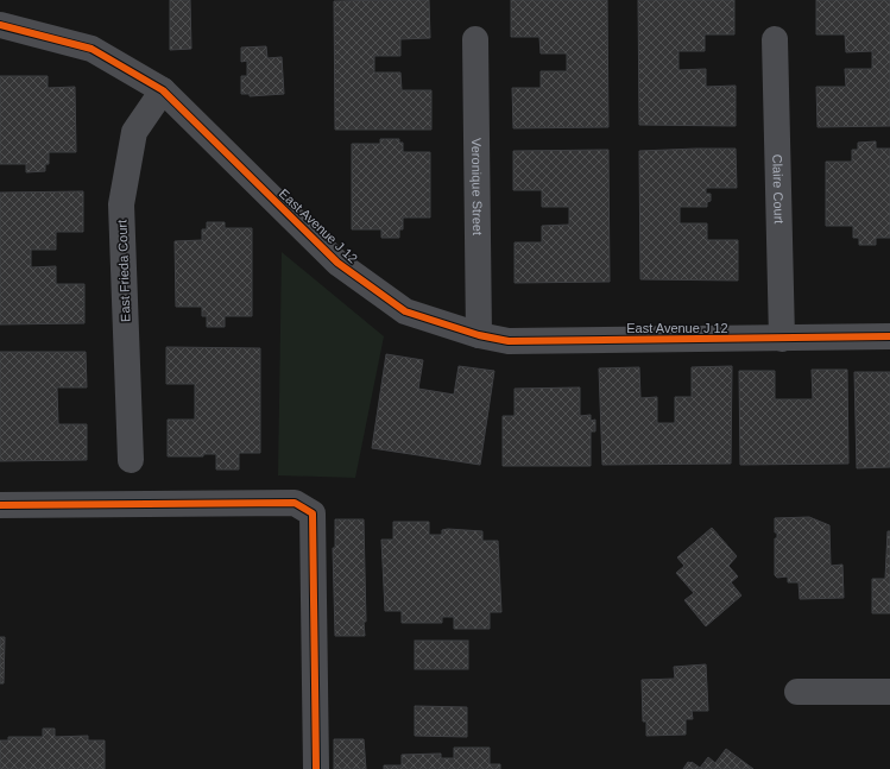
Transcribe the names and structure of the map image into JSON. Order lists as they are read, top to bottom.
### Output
{
  "streets": {
    "street": [
      "Veronique Street",
      "Claire Court",
      "East Avenue J 12",
      "East Frieda Court"
    ]
  },
  "crossings": [
    ["Veronique Street", "East Avenue J 12"],
    ["Claire Court", "East Avenue J 12"],
    ["East Avenue J 12", "East Frieda Court"]
  ]
}
